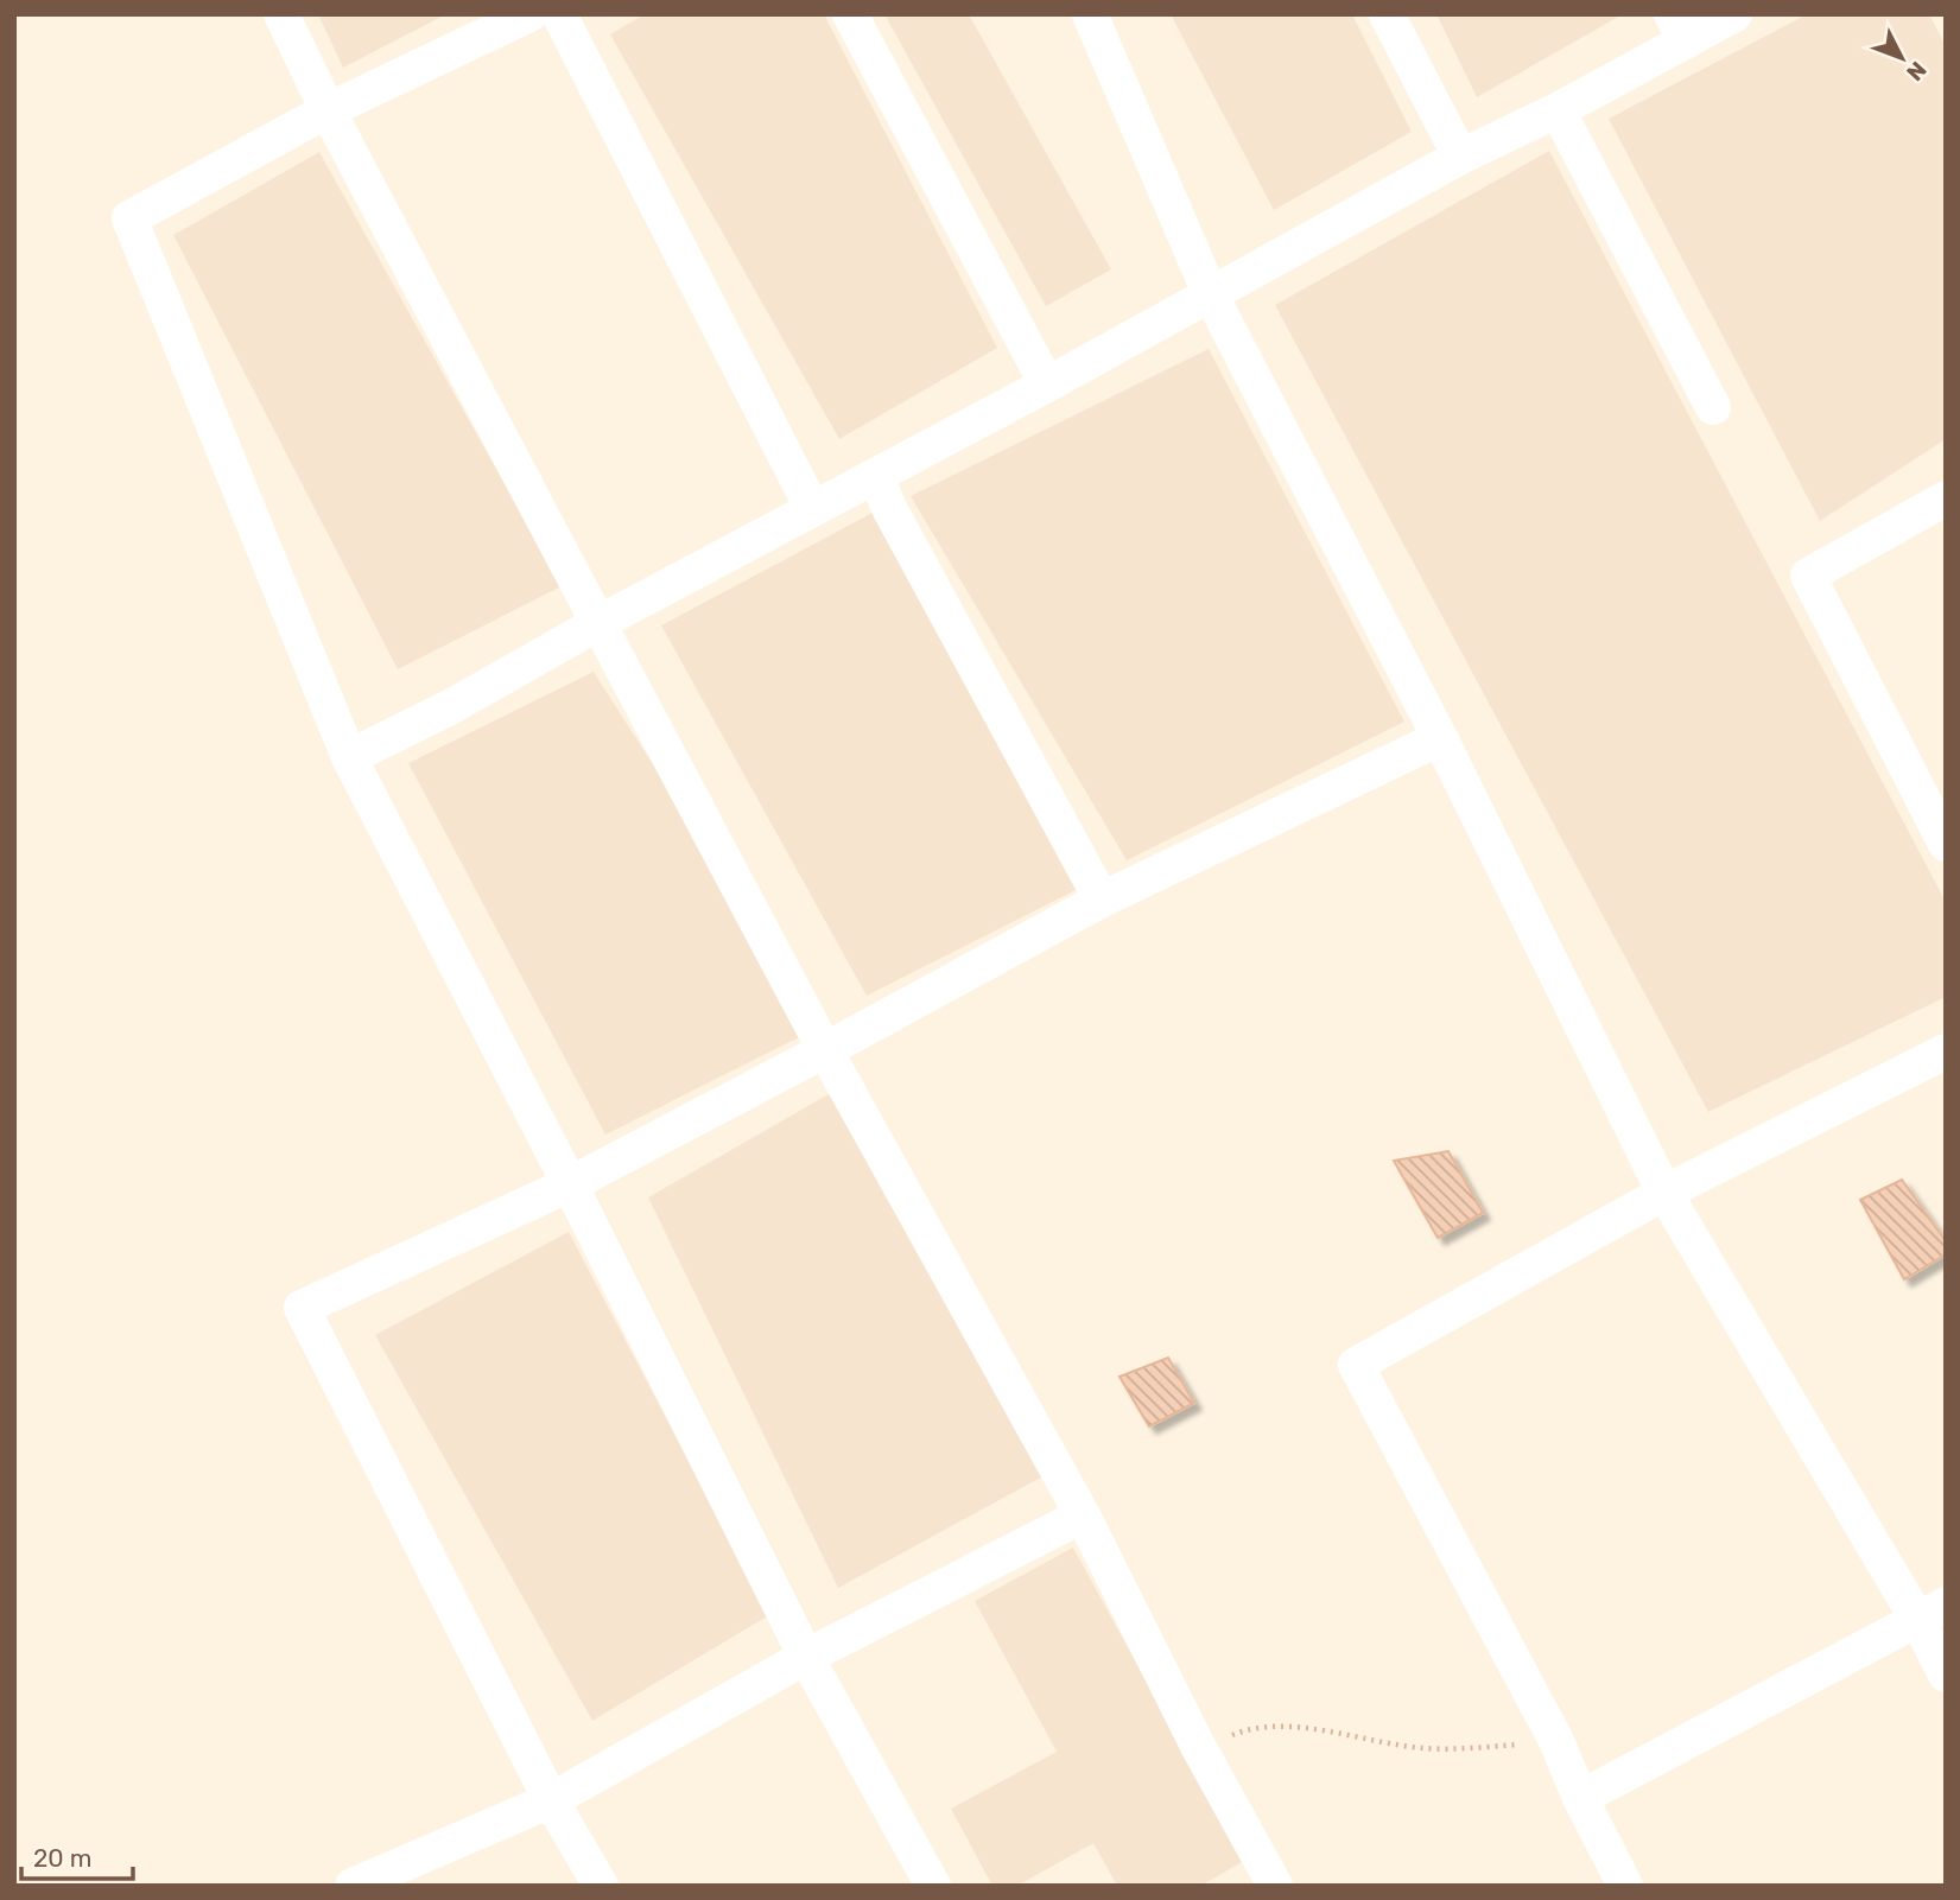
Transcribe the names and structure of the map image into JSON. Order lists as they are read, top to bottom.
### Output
{
  "scale_bar": "20 m",
  "north": "bottom right"
}
